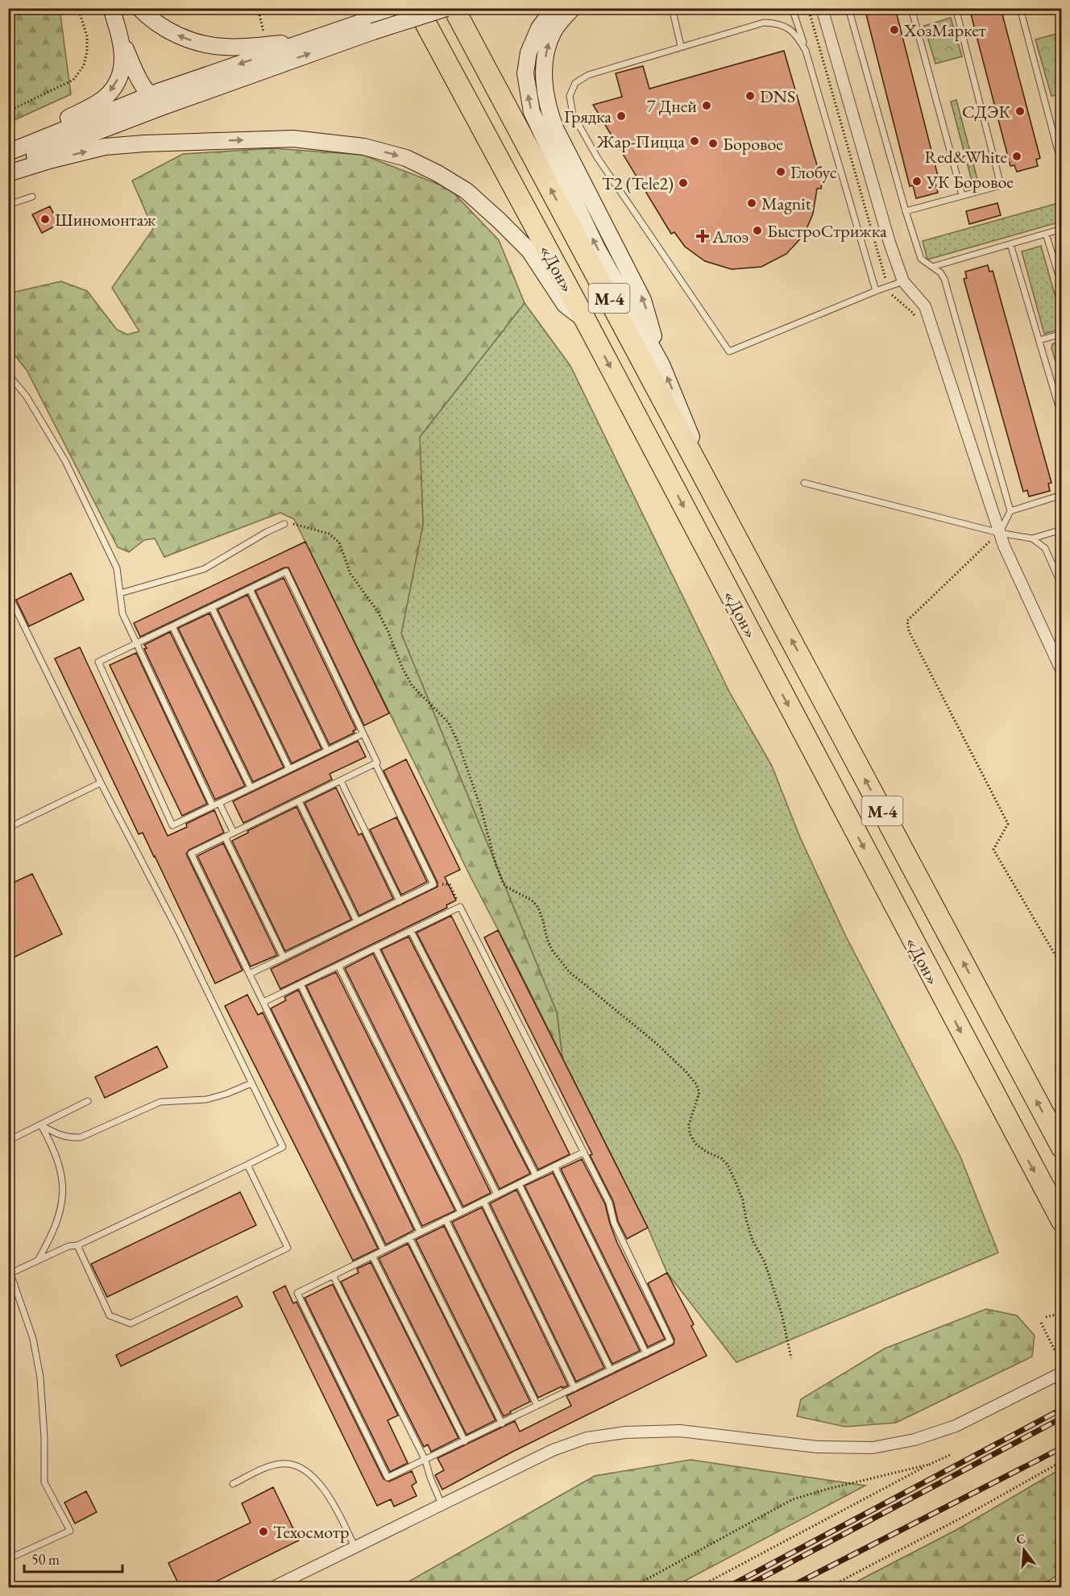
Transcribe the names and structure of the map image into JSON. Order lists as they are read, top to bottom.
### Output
{
  "streets": {
    "highway": ["«Дон»", "М-4"]
  },
  "places": {
    "other": [
      "ХозМаркет",
      "DNS",
      "7 Дней",
      "СДЭК",
      "Грядка",
      "Жар-Пицца",
      "Боровое",
      "Red&White",
      "Глобус",
      "УК Боровое",
      "T2 (Tele2)",
      "Magnit",
      "Шиномонтаж",
      "БыстроСтрижка",
      "Техосмотр"
    ],
    "health": ["Алоэ"]
  },
  "scale_bar": "50 m",
  "north": "top"
}
